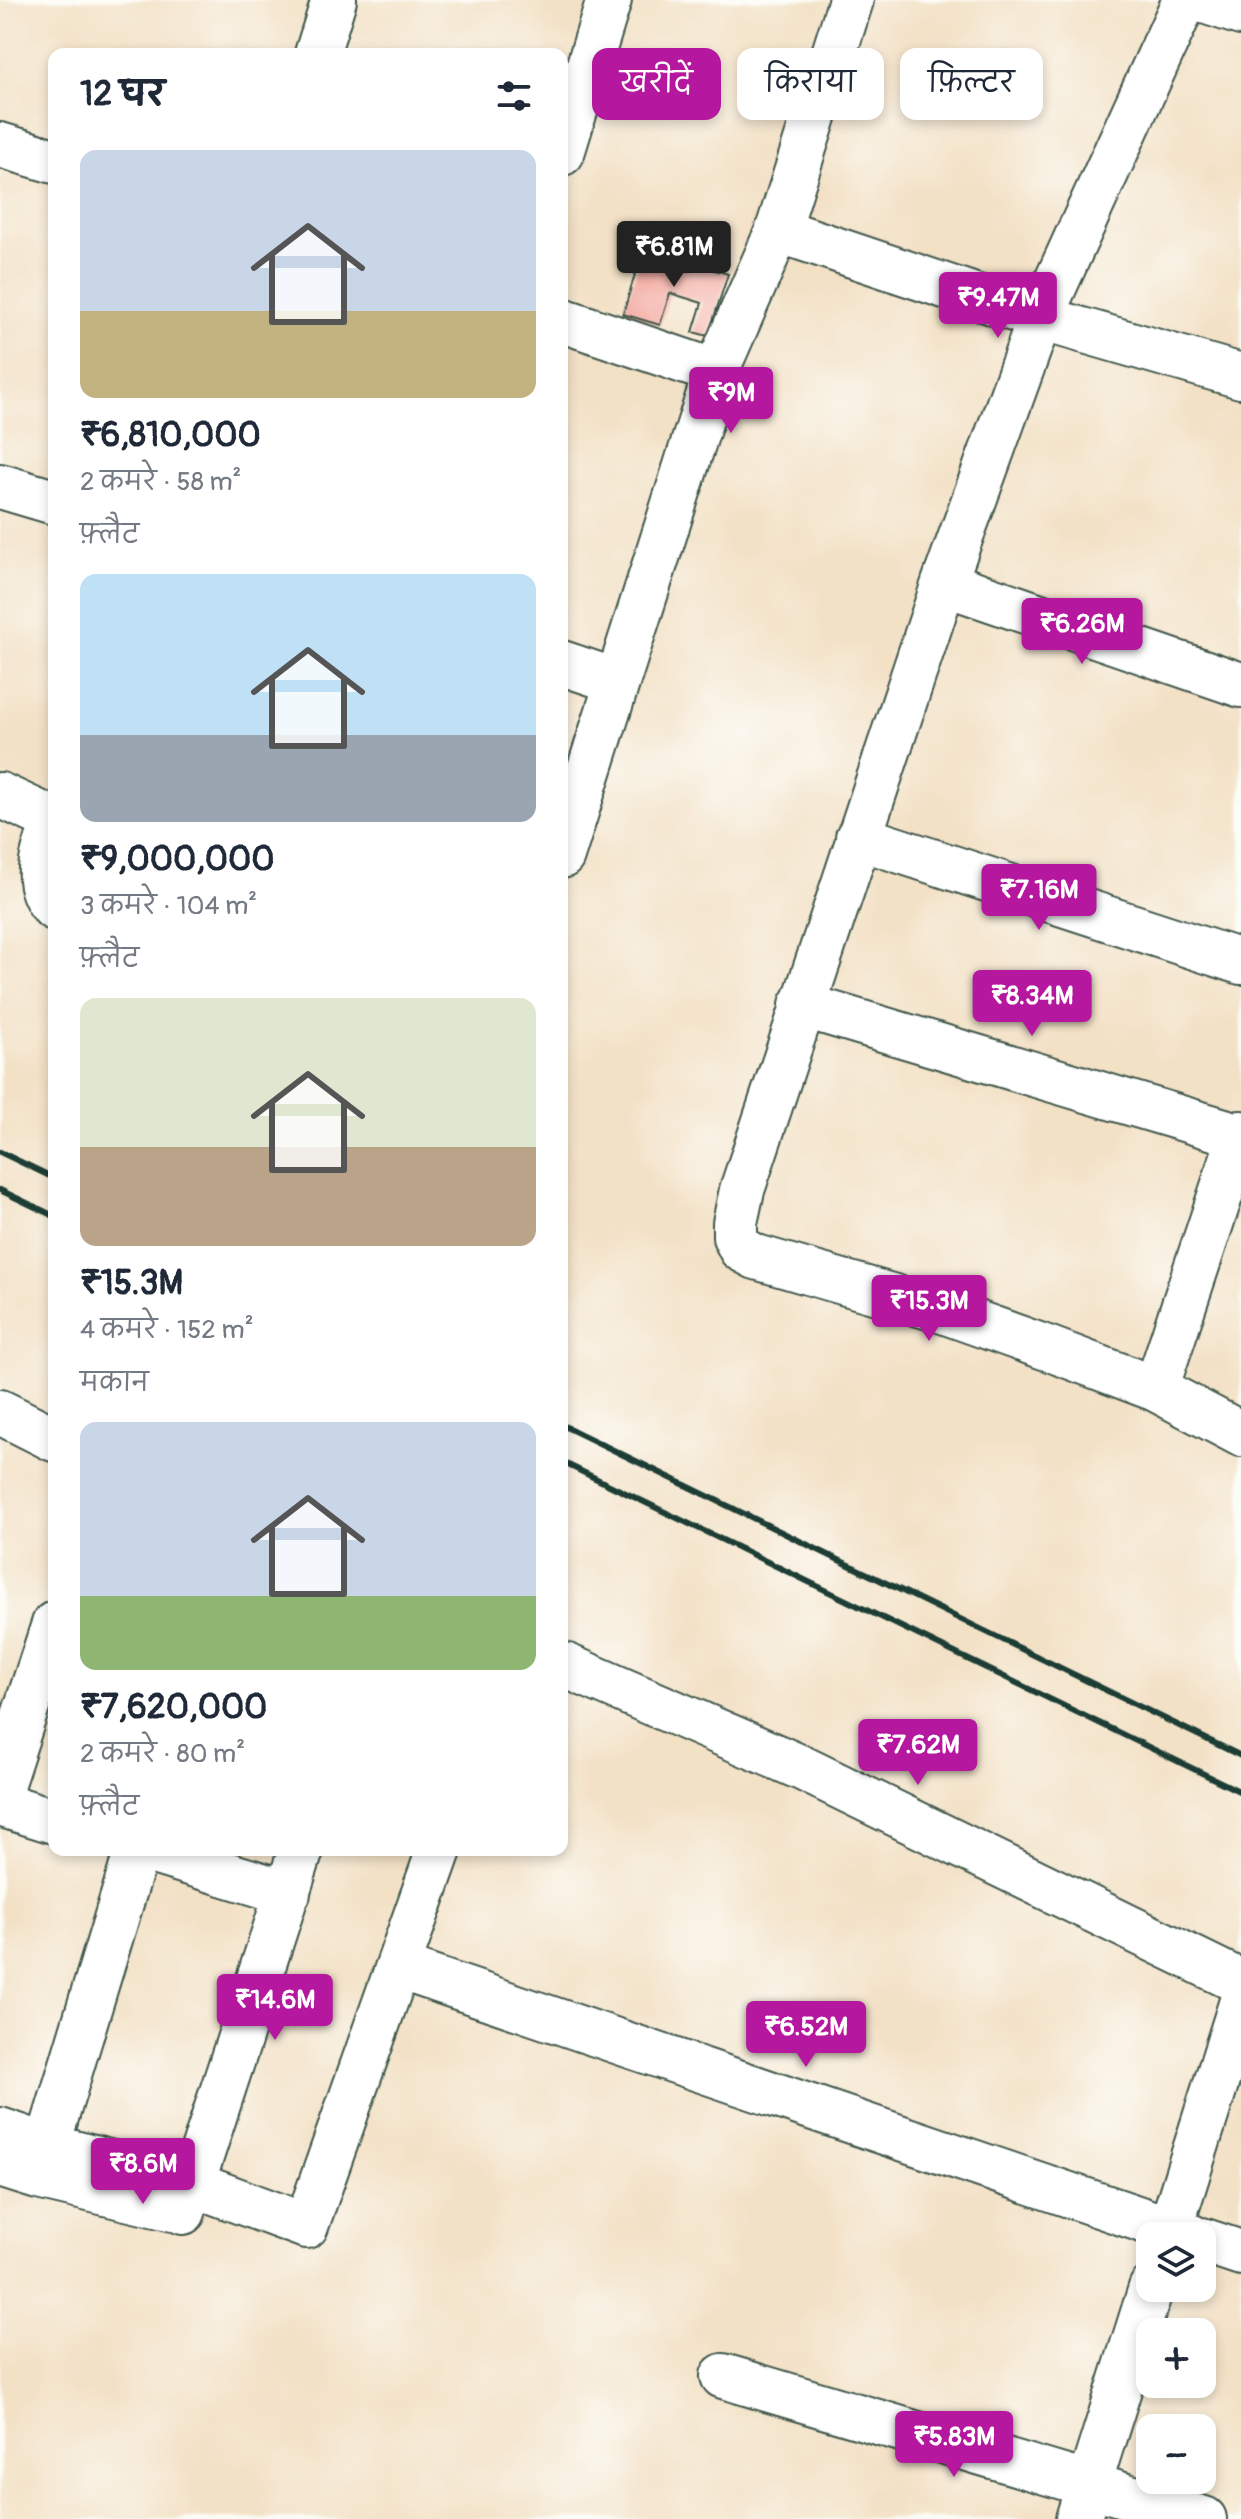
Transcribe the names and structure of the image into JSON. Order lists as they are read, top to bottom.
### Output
{
  "page": {
    "chip": ["खरीदें", "किराया", "फ़िल्टर"],
    "heading": "12 घर",
    "list": [
      {
        "name": "₹6,810,000",
        "note": "2 कमरे · 58 m² · फ़्लैट"
      },
      {
        "name": "₹9,000,000",
        "note": "3 कमरे · 104 m² · फ़्लैट"
      },
      {
        "name": "₹15.3M",
        "note": "4 कमरे · 152 m² · मकान"
      },
      {
        "name": "₹7,620,000",
        "note": "2 कमरे · 80 m² · फ़्लैट"
      }
    ],
    "price": [
      "₹6.81M",
      "₹9.47M",
      "₹9M",
      "₹6.26M",
      "₹7.16M",
      "₹8.34M",
      "₹15.3M",
      "₹7.62M",
      "₹14.6M",
      "₹6.52M",
      "₹8.6M",
      "₹5.83M"
    ],
    "map_buttons": ["+", "−"]
  }
}
